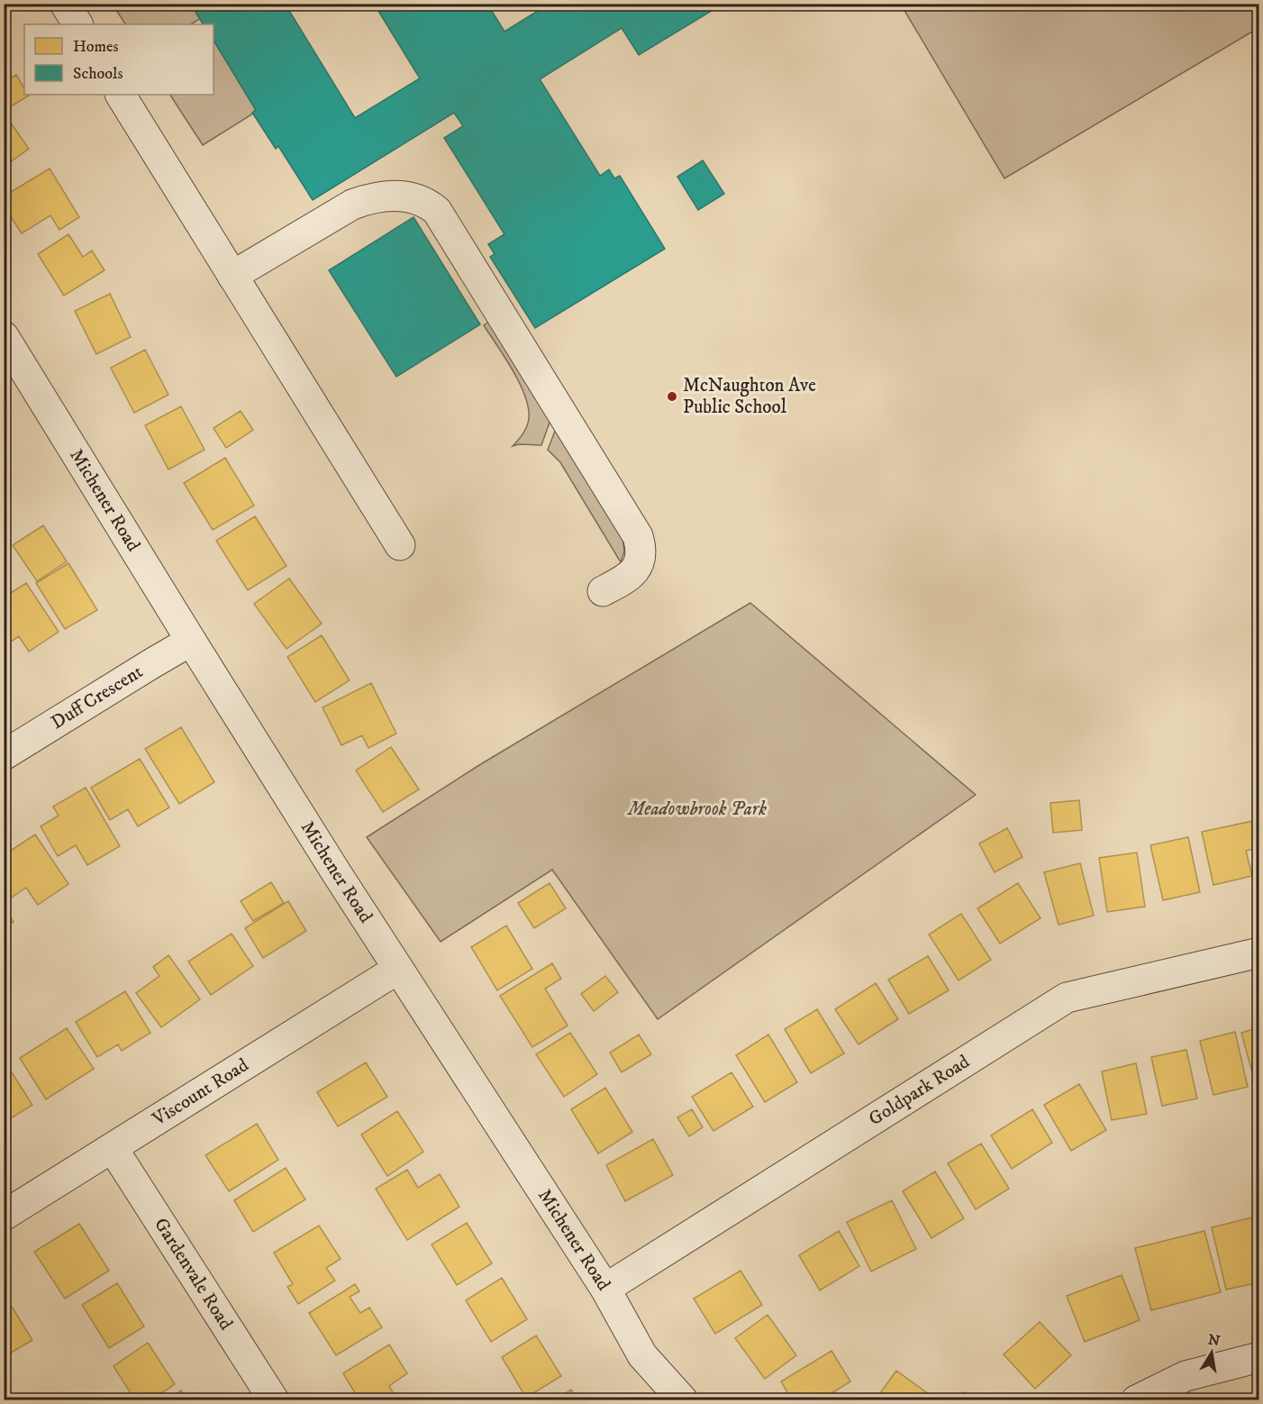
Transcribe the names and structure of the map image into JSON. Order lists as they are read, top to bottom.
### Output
{
  "streets": {
    "street": [
      "Michener Road",
      "Duff Crescent",
      "Goldpark Road",
      "Viscount Road",
      "Gardenvale Road"
    ]
  },
  "crossings": [
    ["Michener Road", "Duff Crescent"],
    ["Michener Road", "Goldpark Road"],
    ["Michener Road", "Viscount Road"],
    ["Viscount Road", "Gardenvale Road"]
  ],
  "parks": ["Meadowbrook Park"],
  "places": ["McNaughton Ave Public School"],
  "legend": ["Homes", "Schools"],
  "north": "top"
}
